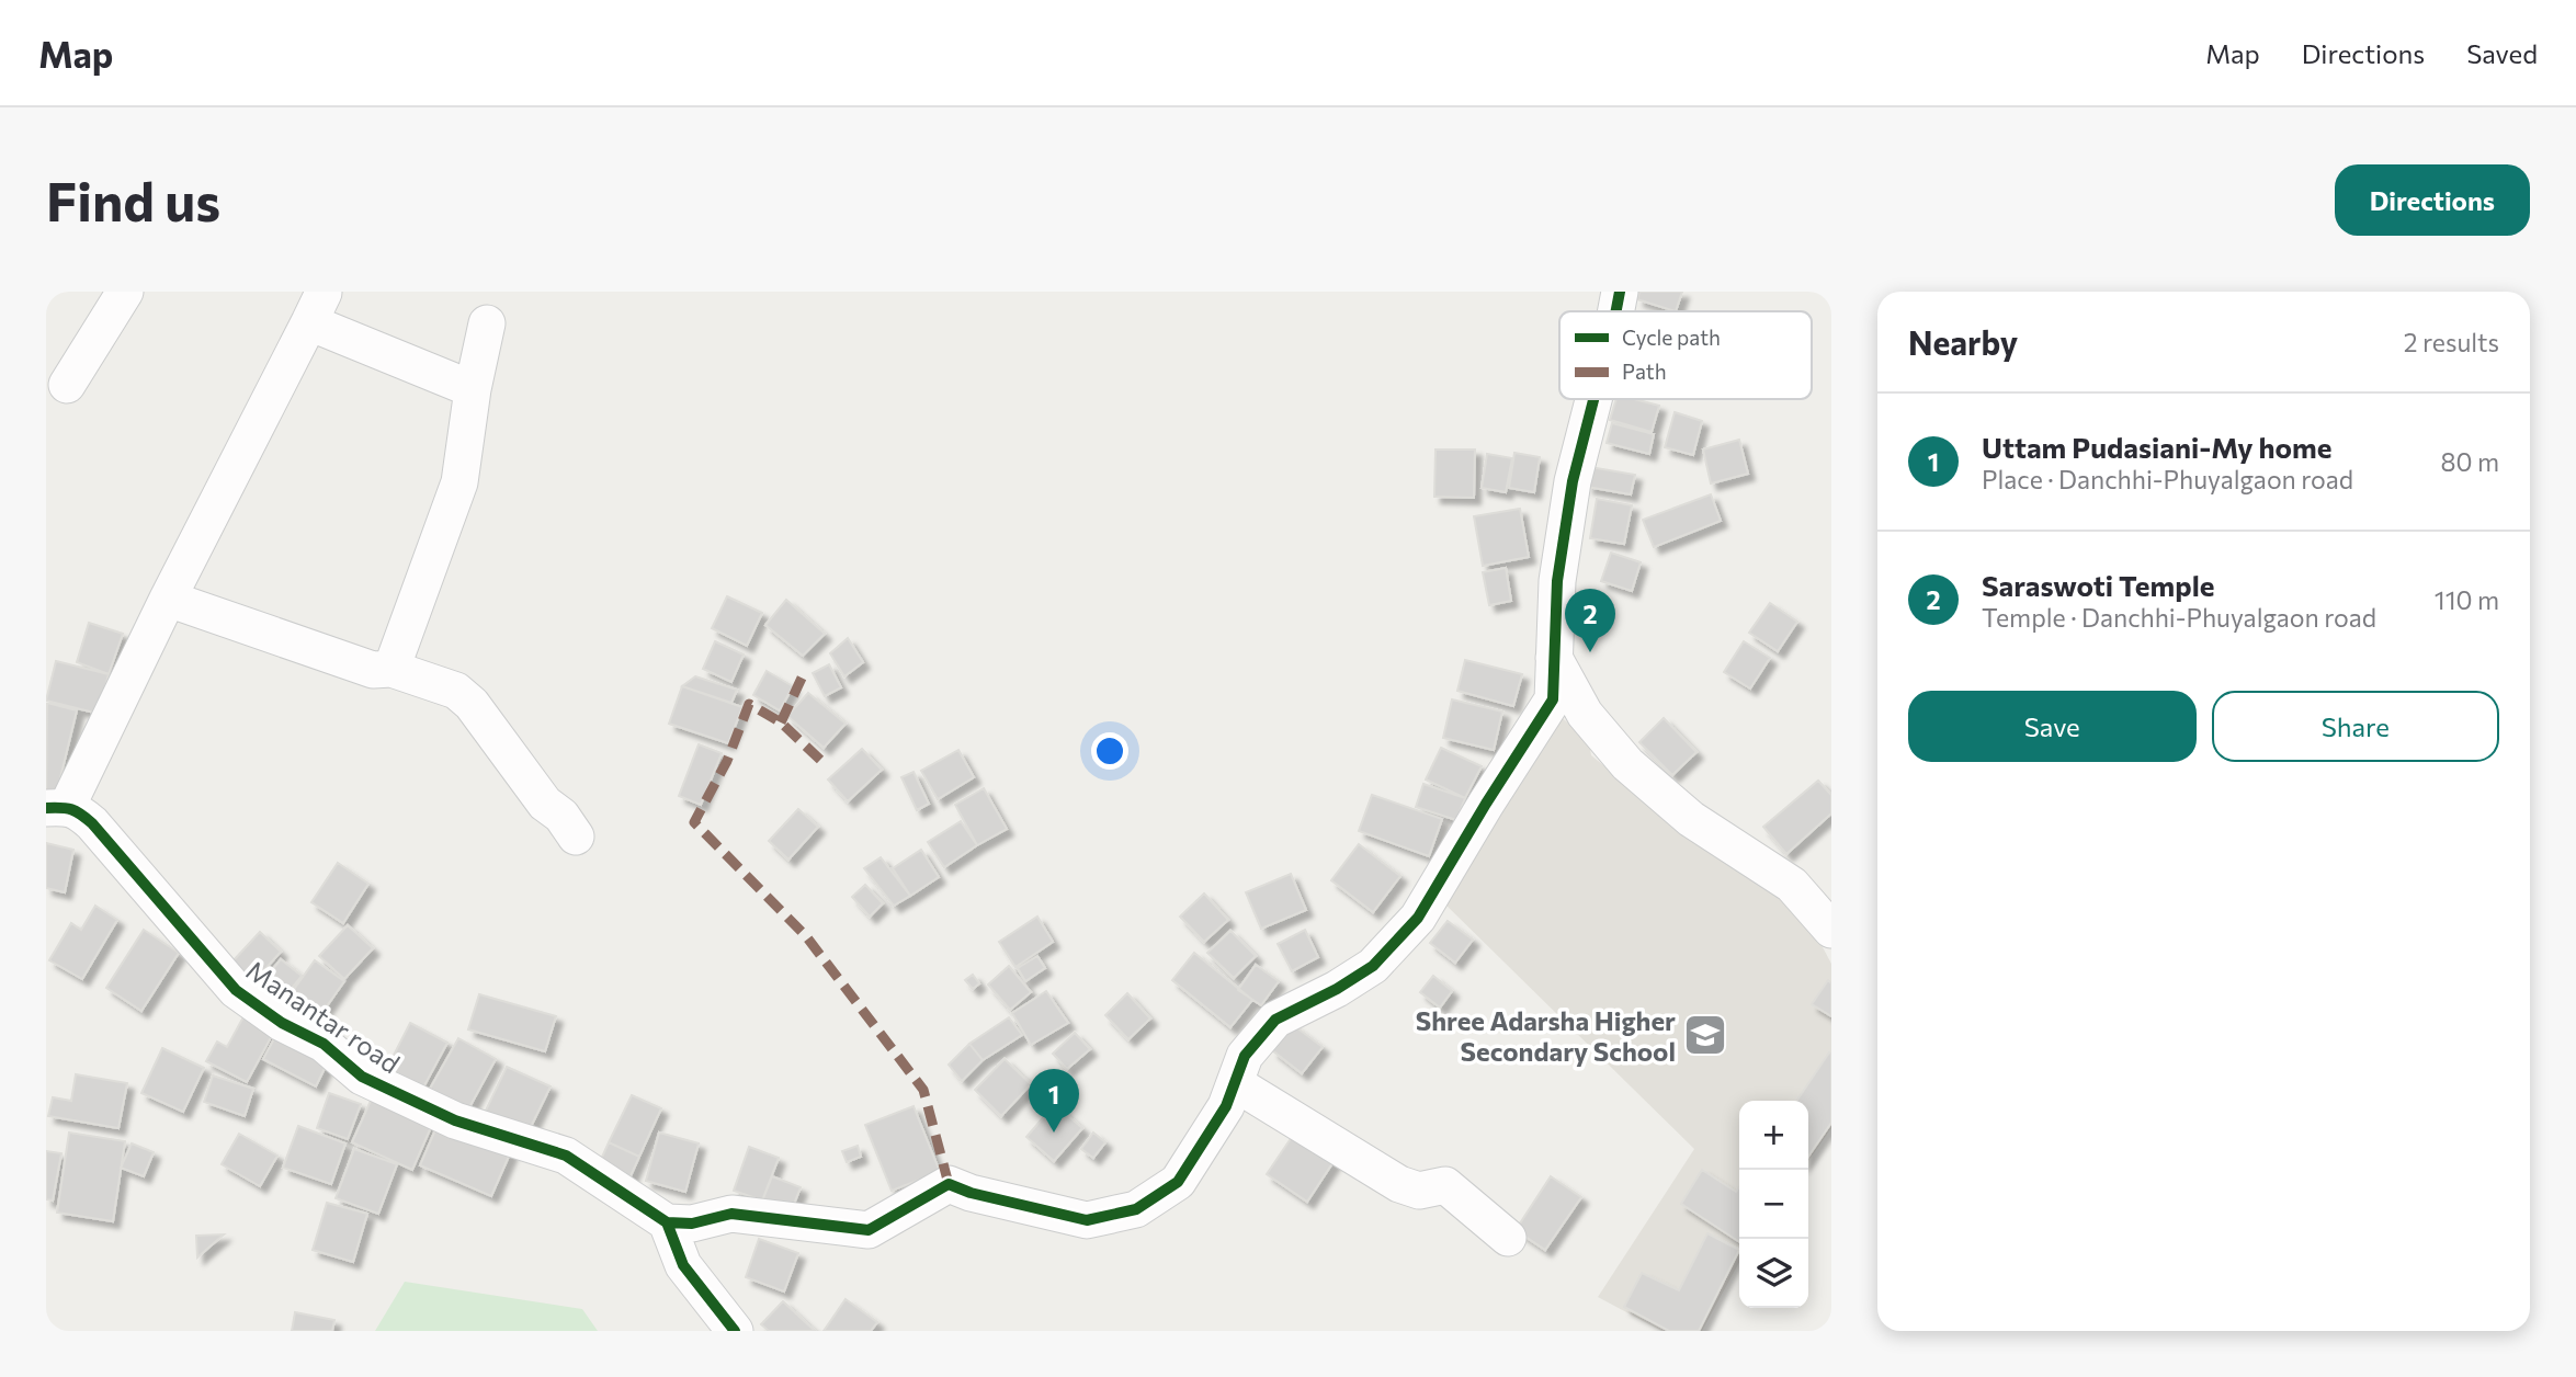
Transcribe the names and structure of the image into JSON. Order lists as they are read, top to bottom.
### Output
{
  "streets": {
    "street": ["Manantar road"]
  },
  "places": {
    "school or university": ["Shree Adarsha Higher Secondary School"]
  },
  "legend": ["Cycle path", "Path"],
  "page": {
    "header": "Map",
    "nav": ["Map", "Directions", "Saved"],
    "buttons": [
      "Directions",
      ["Save", "Share"]
    ],
    "title": "Find us",
    "heading": ["Nearby", "2 results"],
    "list": [
      {
        "mark": "1",
        "name": "Uttam Pudasiani-My home",
        "note": "Place · Danchhi-Phuyalgaon road",
        "value": "80 m"
      },
      {
        "mark": "2",
        "name": "Saraswoti Temple",
        "note": "Temple · Danchhi-Phuyalgaon road",
        "value": "110 m"
      }
    ],
    "pins": ["2", "1"],
    "map_buttons": ["+", "−"]
  }
}
